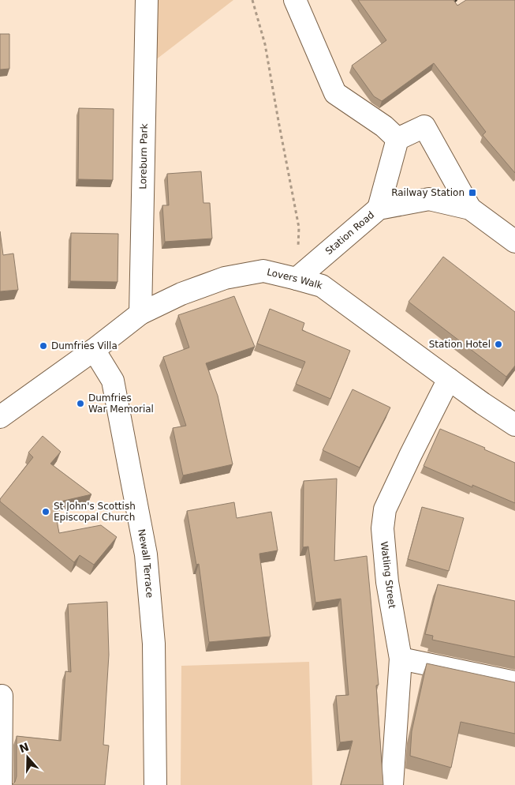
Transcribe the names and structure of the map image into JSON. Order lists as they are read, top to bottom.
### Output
{
  "streets": {
    "street": [
      "Loreburn Park",
      "Station Road",
      "Lovers Walk",
      "Newall Terrace",
      "Watling Street"
    ]
  },
  "crossings": [
    ["Loreburn Park", "Lovers Walk"],
    ["Station Road", "Lovers Walk"],
    ["Lovers Walk", "Newall Terrace"],
    ["Lovers Walk", "Watling Street"]
  ],
  "places": {
    "transit": ["Railway Station"],
    "other": [
      "Station Hotel",
      "Dumfries Villa",
      "Dumfries War Memorial",
      "St John's Scottish Episcopal Church"
    ]
  },
  "north": "top"
}
